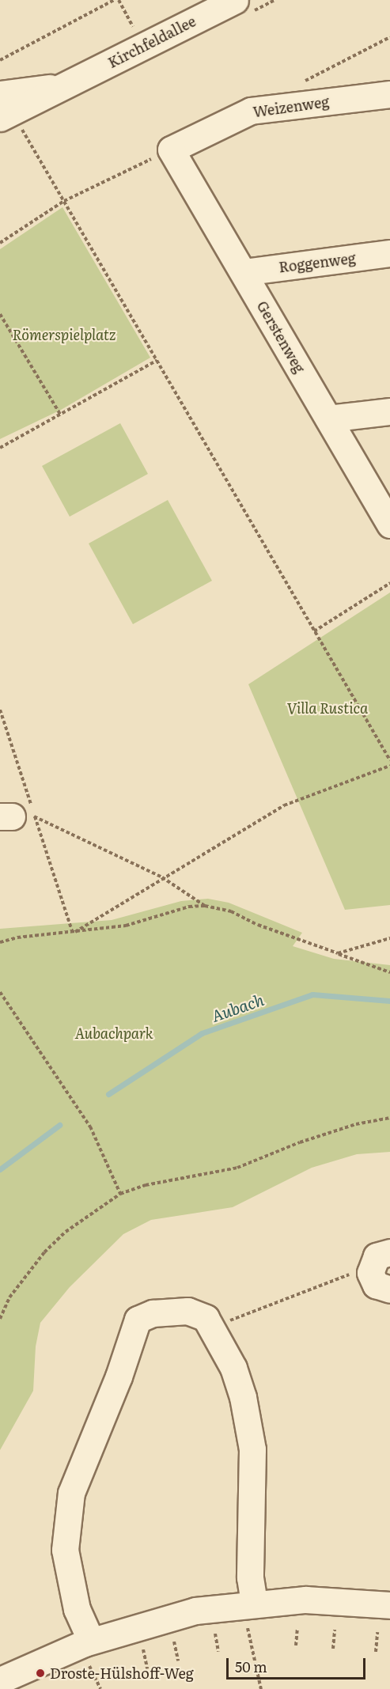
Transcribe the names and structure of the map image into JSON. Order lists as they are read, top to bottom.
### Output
{
  "streets": {
    "street": [
      "Kirchfeldallee",
      "Weizenweg",
      "Roggenweg",
      "Gerstenweg"
    ]
  },
  "crossings": [
    ["Weizenweg", "Gerstenweg"],
    ["Roggenweg", "Gerstenweg"]
  ],
  "water": ["Aubach"],
  "parks": ["Römerspielplatz", "Villa Rustica", "Aubachpark"],
  "places": ["Droste-Hülshoff-Weg"],
  "scale_bar": "50 m"
}
